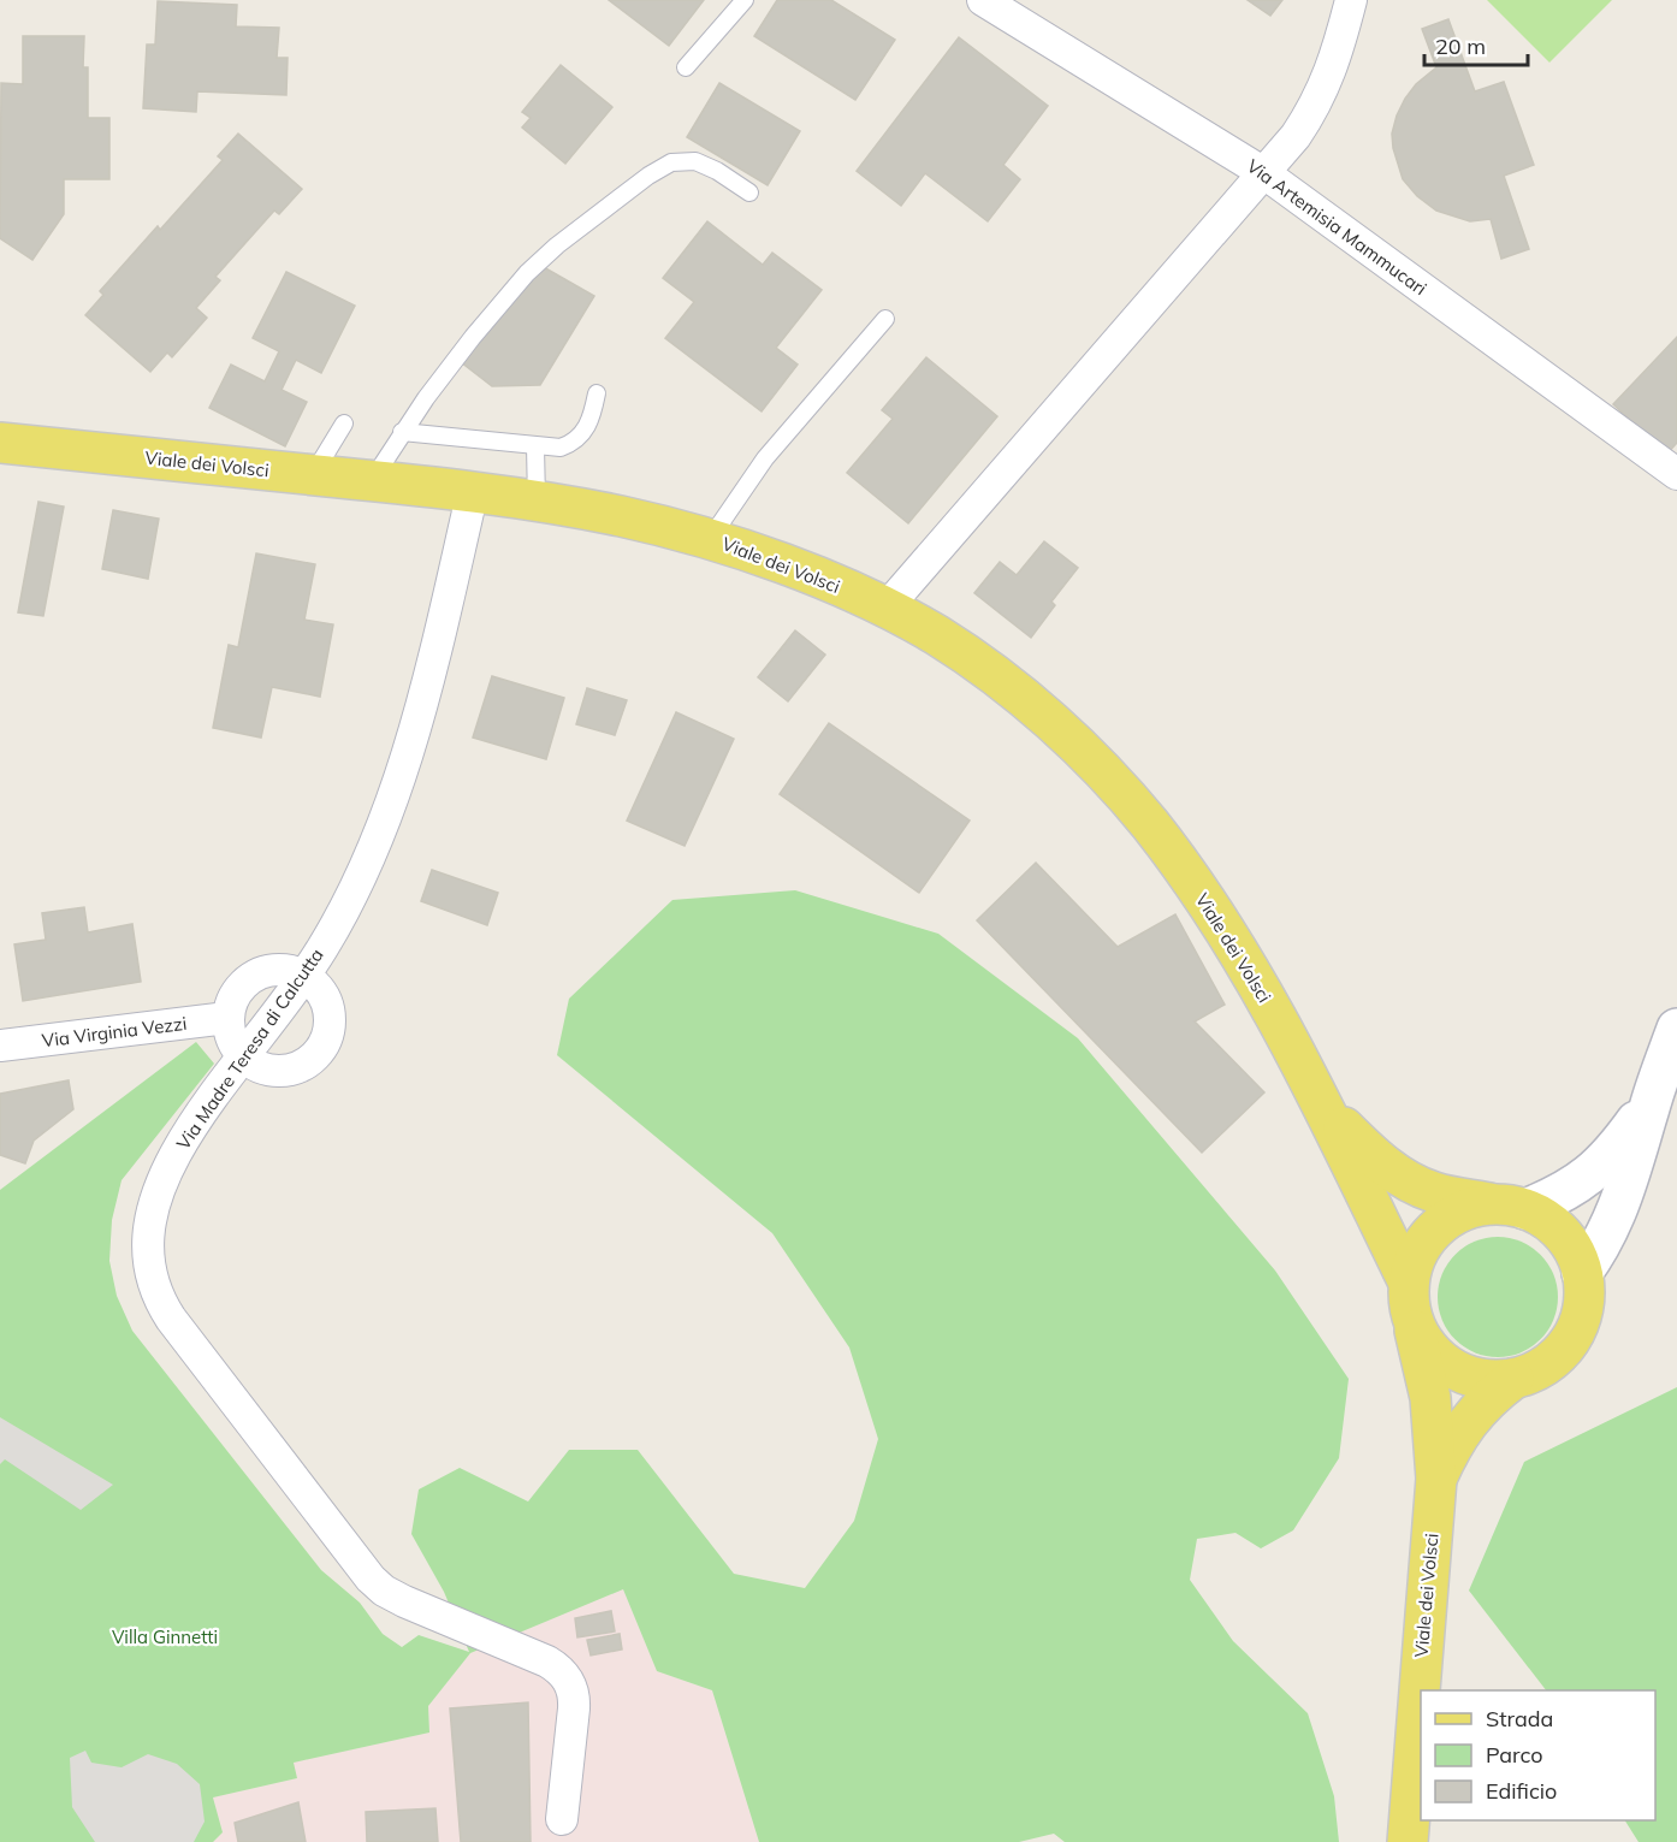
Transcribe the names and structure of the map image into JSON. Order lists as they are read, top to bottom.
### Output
{
  "streets": {
    "main road": ["Viale dei Volsci"],
    "street": ["Via Artemisia Mammucari", "Via Virginia Vezzi", "Via Madre Teresa di Calcutta"]
  },
  "crossings": [
    ["Viale dei Volsci", "Via Madre Teresa di Calcutta"]
  ],
  "parks": ["Villa Ginnetti"],
  "legend": ["Strada", "Parco", "Edificio"],
  "scale_bar": "20 m"
}
